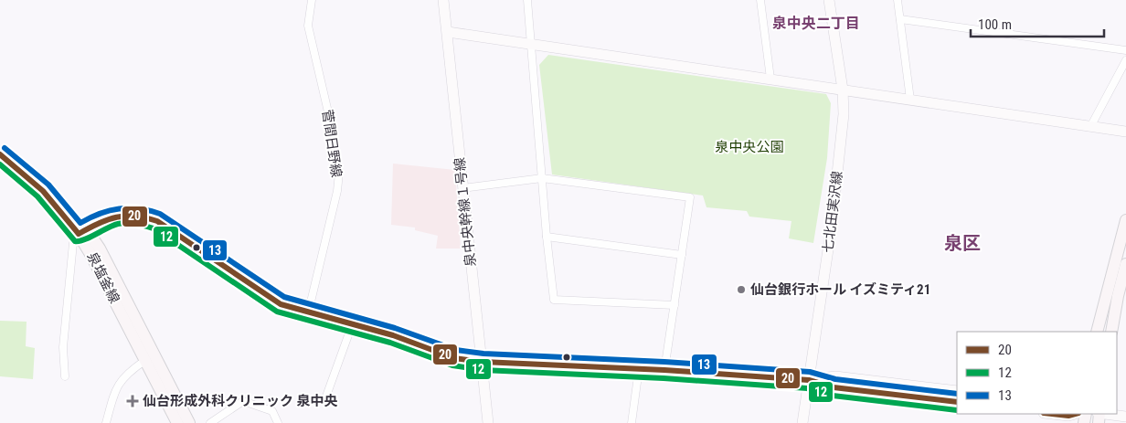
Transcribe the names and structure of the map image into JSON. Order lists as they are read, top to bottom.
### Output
{
  "streets": {
    "main road": ["泉塩釜線"],
    "street": ["菅間日野線", "泉中央幹線１号線", "七北田実沢線"]
  },
  "districts": ["泉中央二丁目", "泉区"],
  "parks": ["泉中央公園"],
  "places": {
    "other": ["仙台銀行ホール イズミティ21"],
    "health": ["仙台形成外科クリニック 泉中央"]
  },
  "lines": ["transit line 13", "transit line 20", "transit line 12"],
  "legend": ["20", "12", "13"],
  "scale_bar": "100 m"
}
